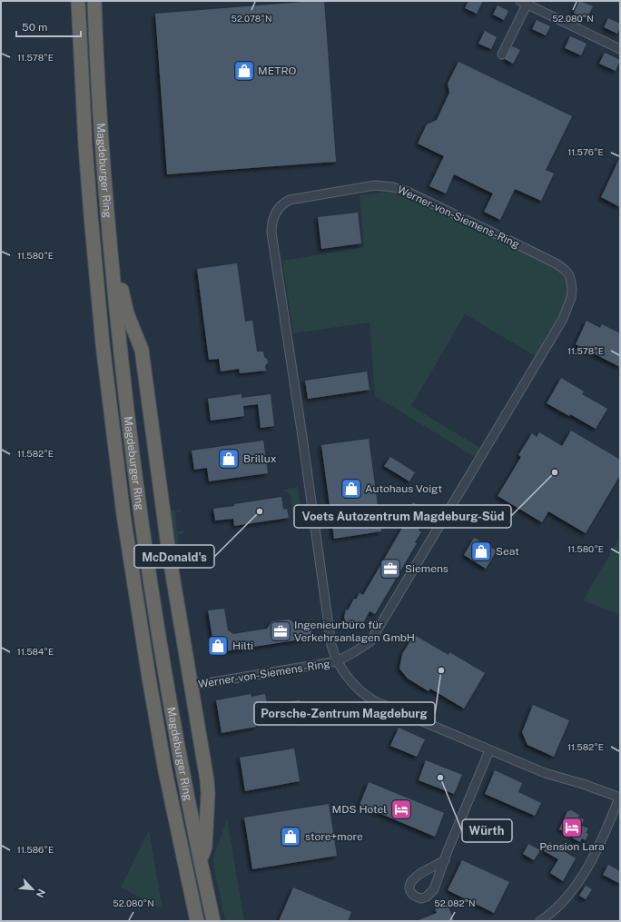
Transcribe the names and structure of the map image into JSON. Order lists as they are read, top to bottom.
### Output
{
  "streets": {
    "highway": ["Magdeburger Ring"],
    "street": ["Werner-von-Siemens-Ring"]
  },
  "places": {
    "shop": [
      "METRO",
      "Brillux",
      "Autohaus Voigt",
      "Seat",
      "Hilti",
      "store+more"
    ],
    "other": [
      "Voets Autozentrum Magdeburg-Süd",
      "McDonald's",
      "Porsche-Zentrum Magdeburg",
      "Würth"
    ],
    "office": ["Siemens", "Ingenieurbüro für Verkehrsanlagen GmbH"],
    "hotel": ["MDS Hotel", "Pension Lara"]
  },
  "scale_bar": "50 m",
  "north": "bottom right",
  "coordinates": [
    "52.078°N",
    "52.080°N",
    "11.578°E",
    "11.576°E",
    "11.580°E",
    "11.582°E",
    "11.584°E",
    "11.586°E",
    "52.082°N"
  ]
}
